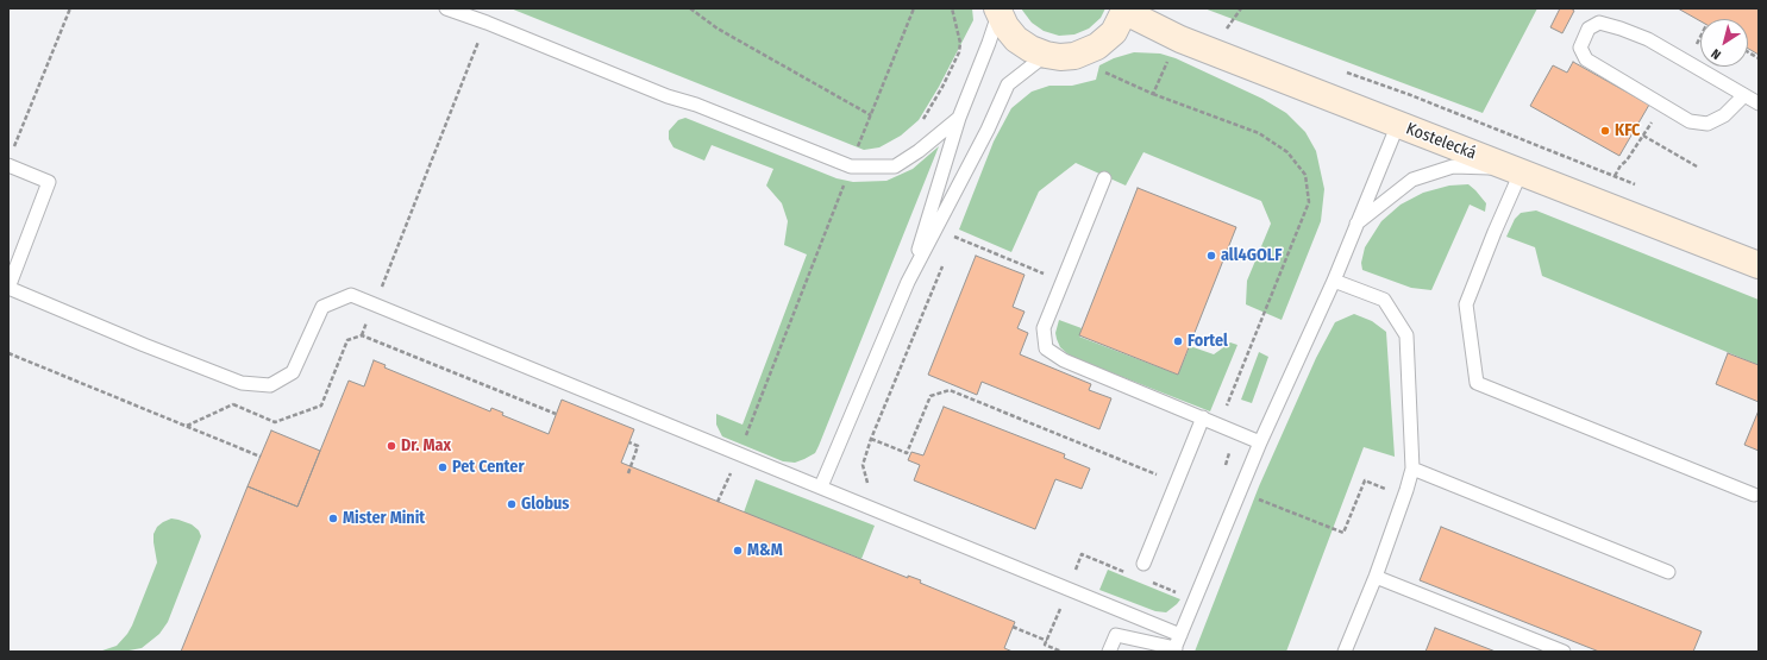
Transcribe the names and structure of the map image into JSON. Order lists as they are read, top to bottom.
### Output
{
  "streets": {
    "main road": ["Kostelecká"]
  },
  "places": [
    "KFC",
    "all4GOLF",
    "Fortel",
    "Dr. Max",
    "Pet Center",
    "Globus",
    "Mister Minit",
    "M&M"
  ],
  "north": "bottom left"
}
